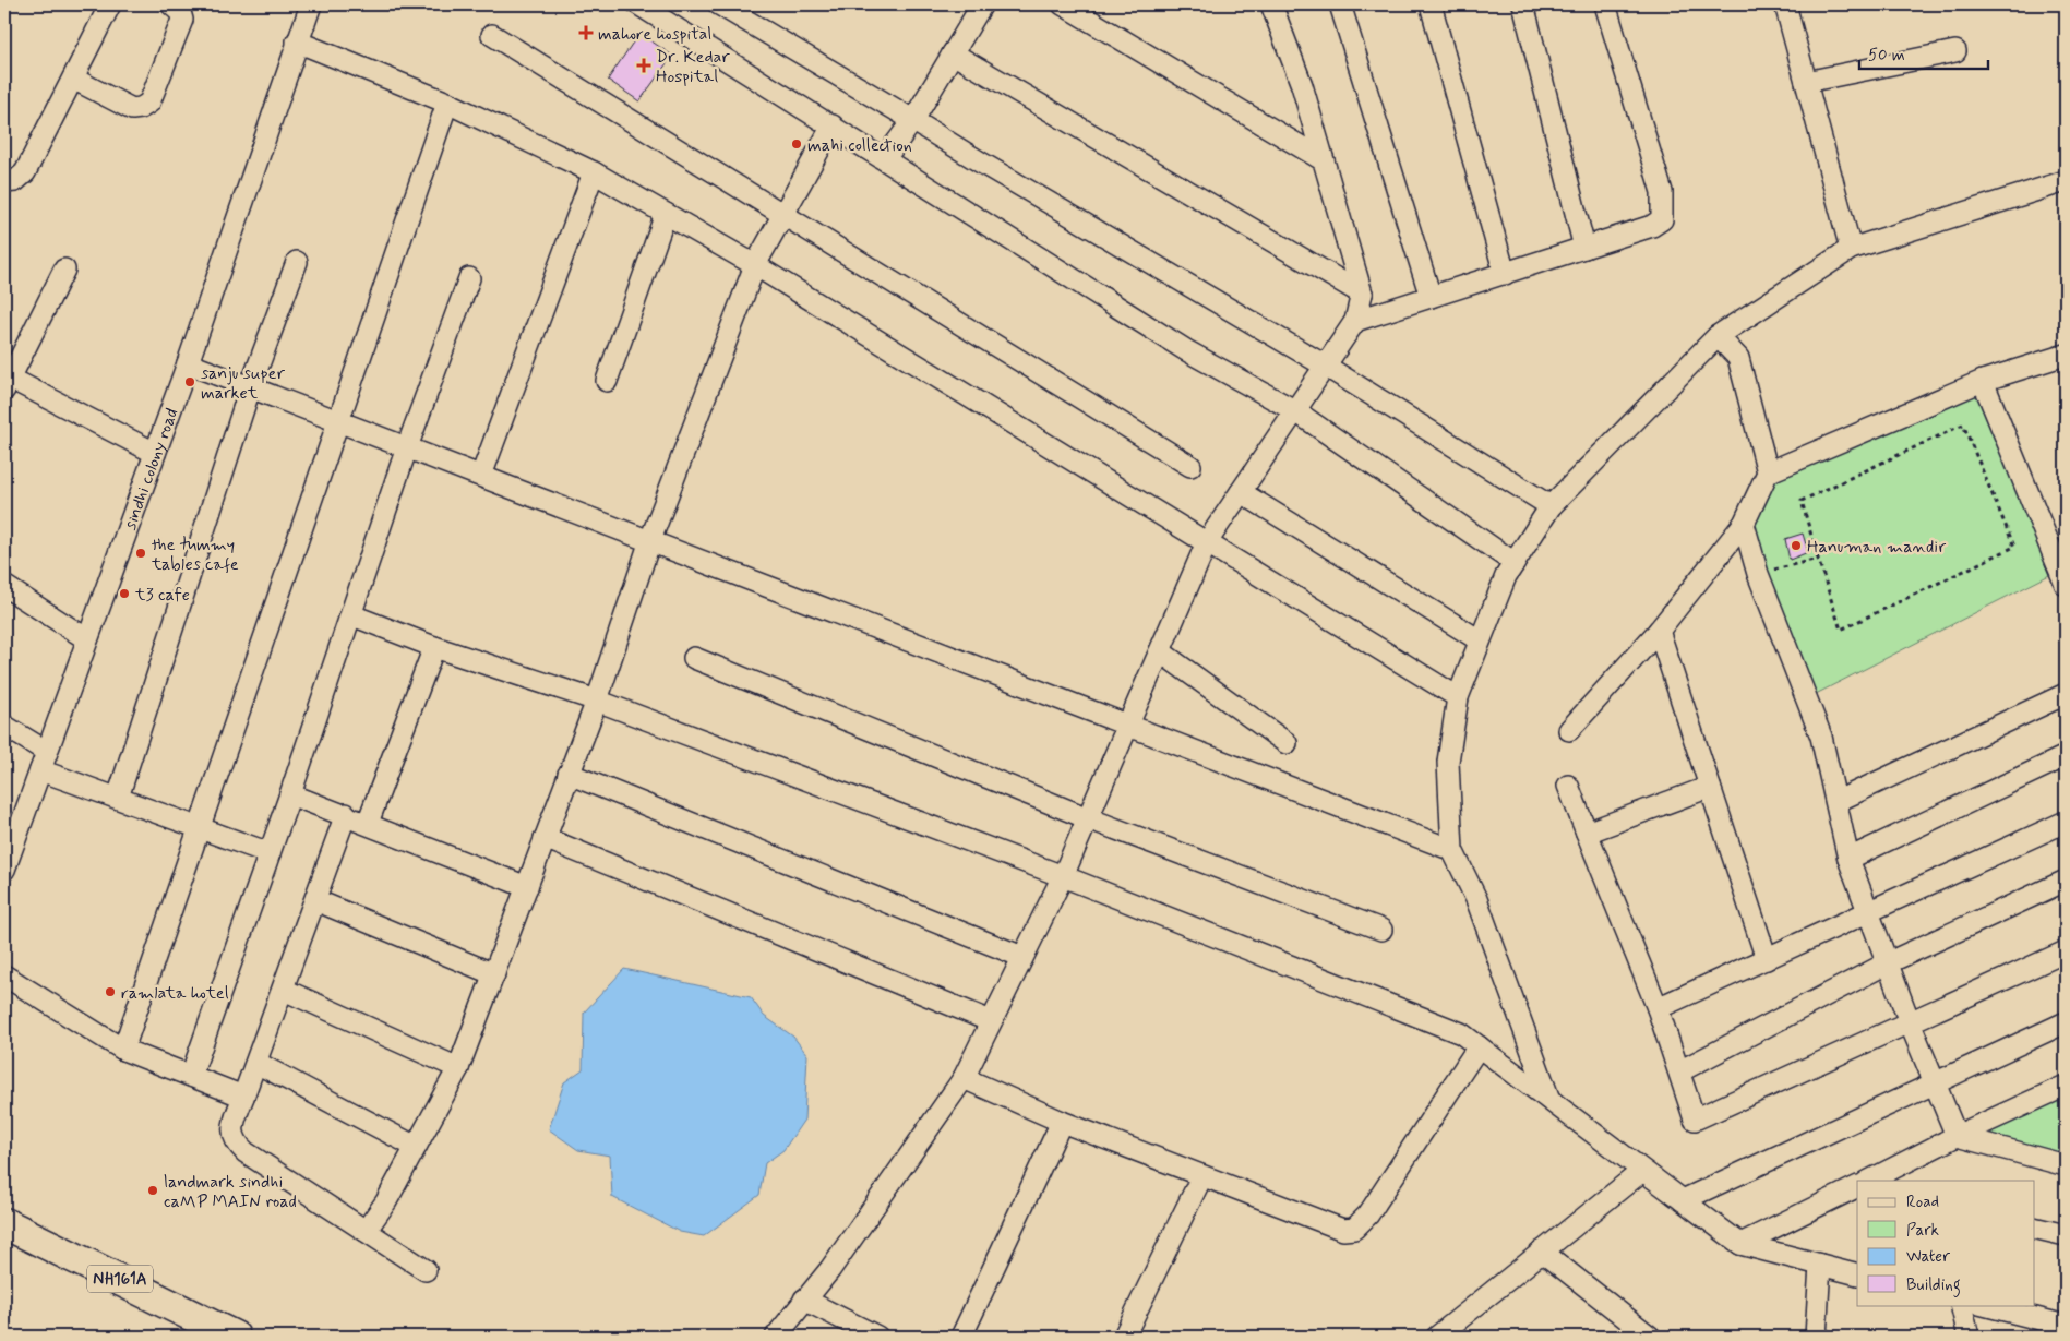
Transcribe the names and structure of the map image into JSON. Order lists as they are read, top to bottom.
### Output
{
  "streets": {
    "highway": ["NH161A"],
    "street": ["sindhi colony road"]
  },
  "places": {
    "health": ["mahore hospital", "Dr. Kedar Hospital"],
    "other": [
      "mahi collection",
      "sanju super market",
      "Hanuman mandir",
      "the tummy tables cafe",
      "t3 cafe",
      "ramlata hotel",
      "landmark sindhi caMP MAIN road"
    ]
  },
  "legend": [
    "Road",
    "Park",
    "Water",
    "Building"
  ],
  "scale_bar": "50 m"
}
